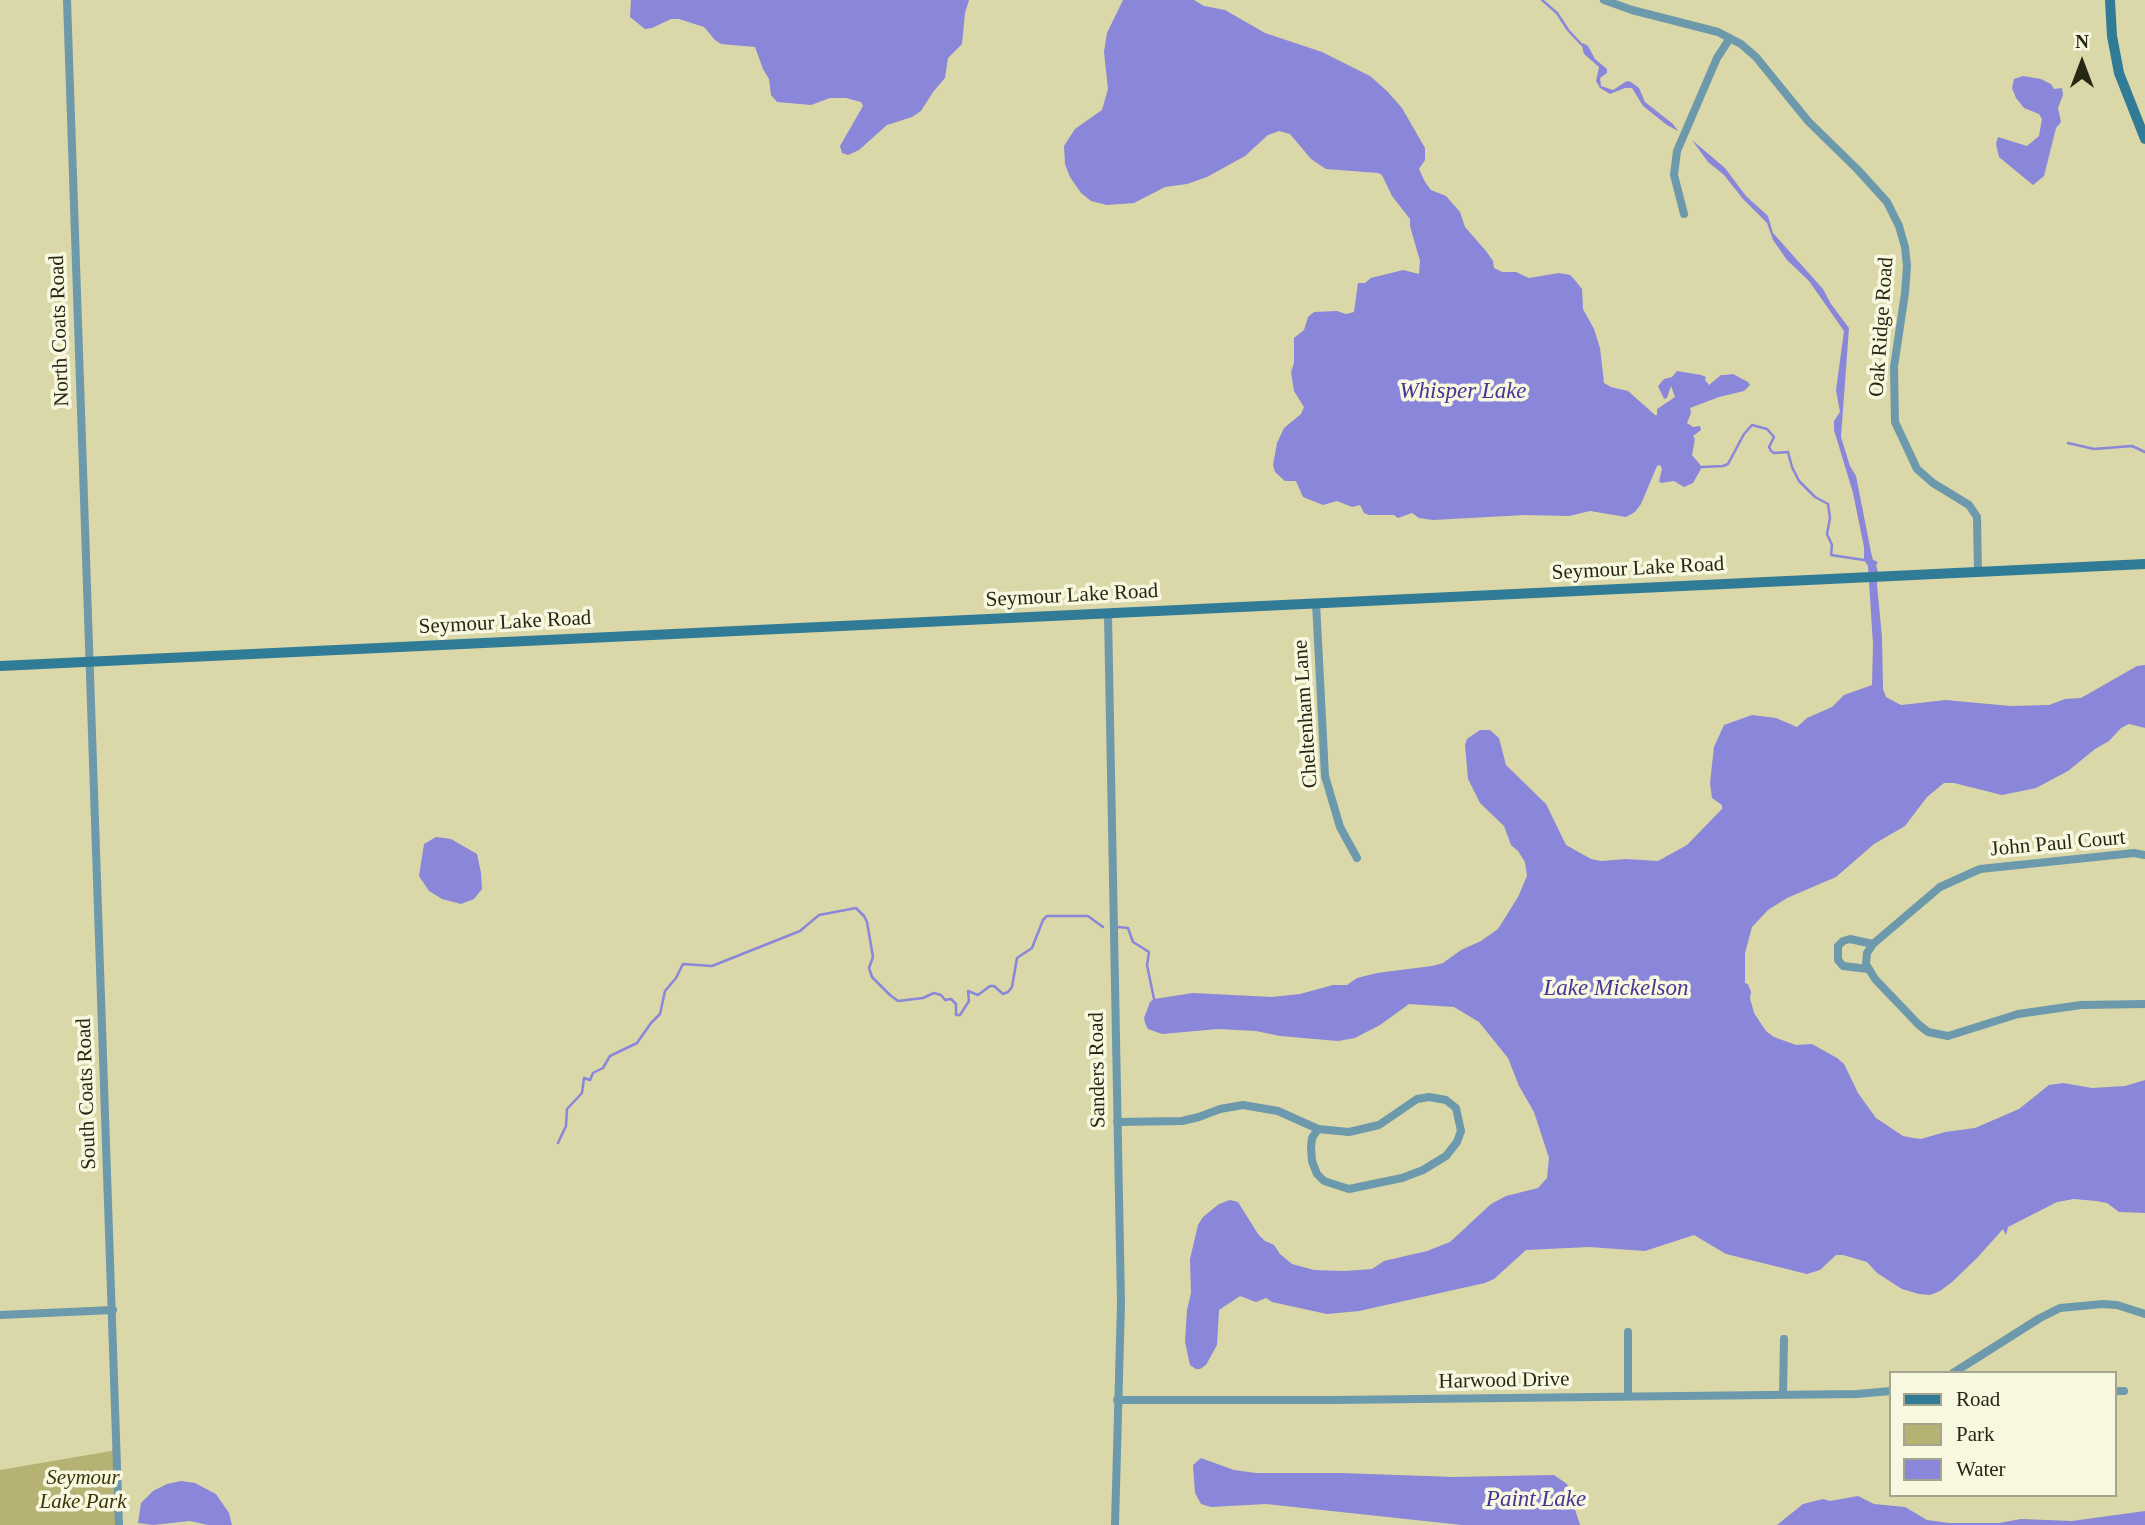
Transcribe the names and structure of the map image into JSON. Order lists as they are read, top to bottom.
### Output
{
  "streets": {
    "street": [
      "Oak Ridge Road",
      "North Coats Road",
      "Seymour Lake Road",
      "Cheltenham Lane",
      "John Paul Court",
      "Sanders Road",
      "South Coats Road",
      "Harwood Drive"
    ]
  },
  "crossings": [
    ["Oak Ridge Road", "Seymour Lake Road"],
    ["North Coats Road", "Seymour Lake Road"],
    ["North Coats Road", "South Coats Road"],
    ["Seymour Lake Road", "Cheltenham Lane"],
    ["Seymour Lake Road", "Sanders Road"],
    ["Seymour Lake Road", "South Coats Road"],
    ["Sanders Road", "Harwood Drive"]
  ],
  "water": ["Whisper Lake", "Lake Mickelson", "Paint Lake"],
  "parks": ["Seymour Lake Park"],
  "legend": ["Road", "Park", "Water"],
  "north": "top"
}
